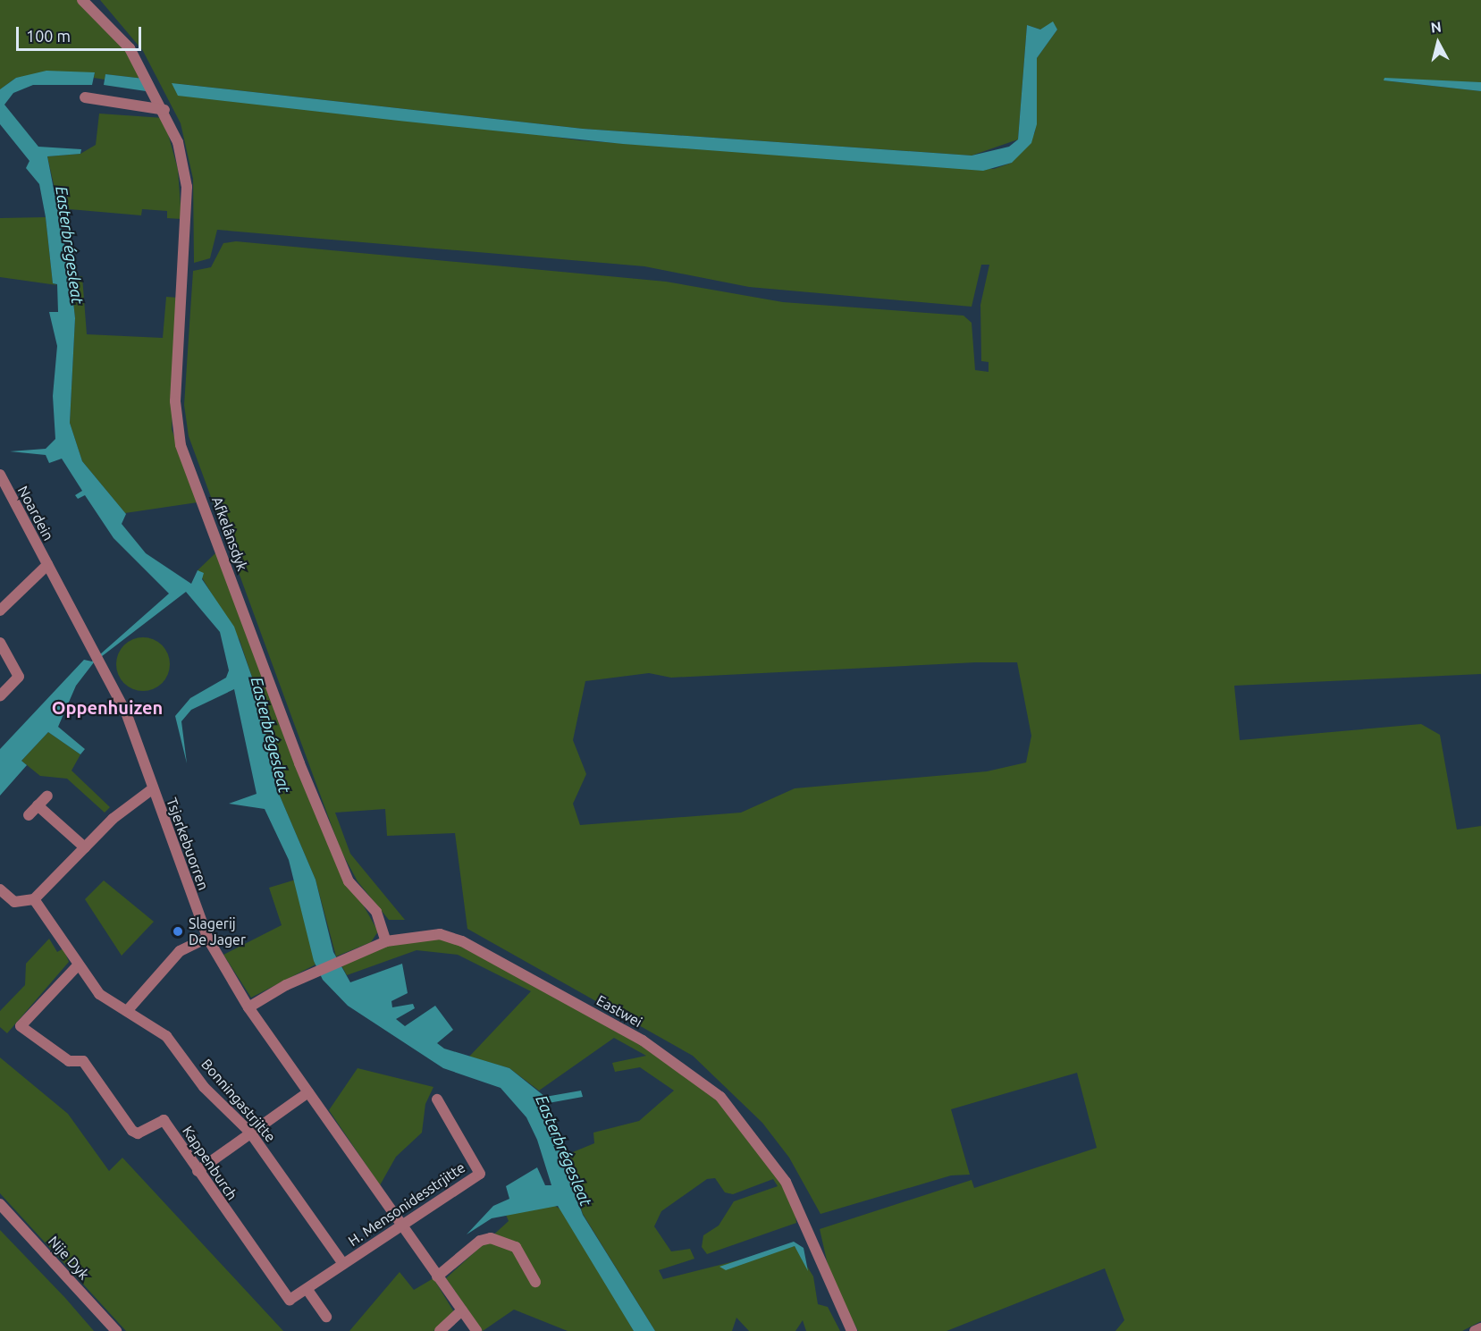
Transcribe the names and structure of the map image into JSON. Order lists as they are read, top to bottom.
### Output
{
  "streets": {
    "street": [
      "Noardein",
      "Afkelânsdyk",
      "Tsjerkebuorren",
      "Eastwei",
      "Bonningastrjitte",
      "Kappenburch",
      "H. Mensonidesstrjitte",
      "Nije Dyk"
    ]
  },
  "crossings": [
    ["Noardein", "Tsjerkebuorren"],
    ["Afkelânsdyk", "Eastwei"],
    ["Tsjerkebuorren", "Eastwei"],
    ["Tsjerkebuorren", "H. Mensonidesstrjitte"],
    ["Bonningastrjitte", "Kappenburch"],
    ["Bonningastrjitte", "H. Mensonidesstrjitte"],
    ["Kappenburch", "H. Mensonidesstrjitte"]
  ],
  "districts": ["Oppenhuizen"],
  "water": ["Easterbrégesleat"],
  "places": ["Slagerij De Jager"],
  "scale_bar": "100 m",
  "north": "top"
}
